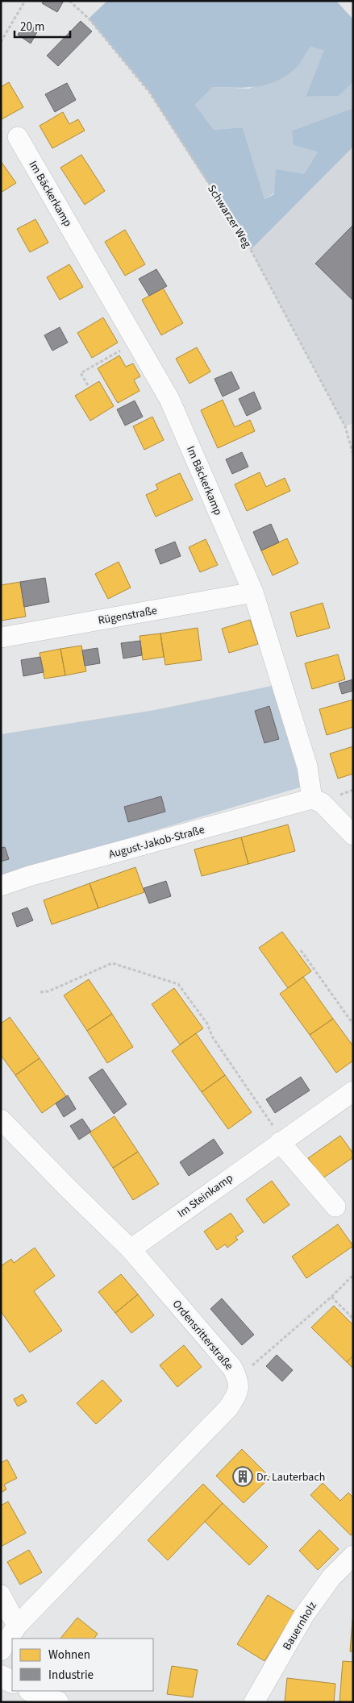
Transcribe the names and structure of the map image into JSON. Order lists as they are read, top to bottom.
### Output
{
  "streets": {
    "street": [
      "Im Bäckerkamp",
      "Rügenstraße",
      "August-Jakob-Straße",
      "Im Steinkamp",
      "Ordensritterstraße",
      "Bauernholz"
    ],
    "path": ["Schwarzer Weg"]
  },
  "crossings": [
    ["Im Bäckerkamp", "Rügenstraße"],
    ["Im Bäckerkamp", "August-Jakob-Straße"],
    ["Im Steinkamp", "Ordensritterstraße"]
  ],
  "places": {
    "building": ["Dr. Lauterbach"]
  },
  "legend": ["Wohnen", "Industrie"],
  "scale_bar": "20 m"
}
